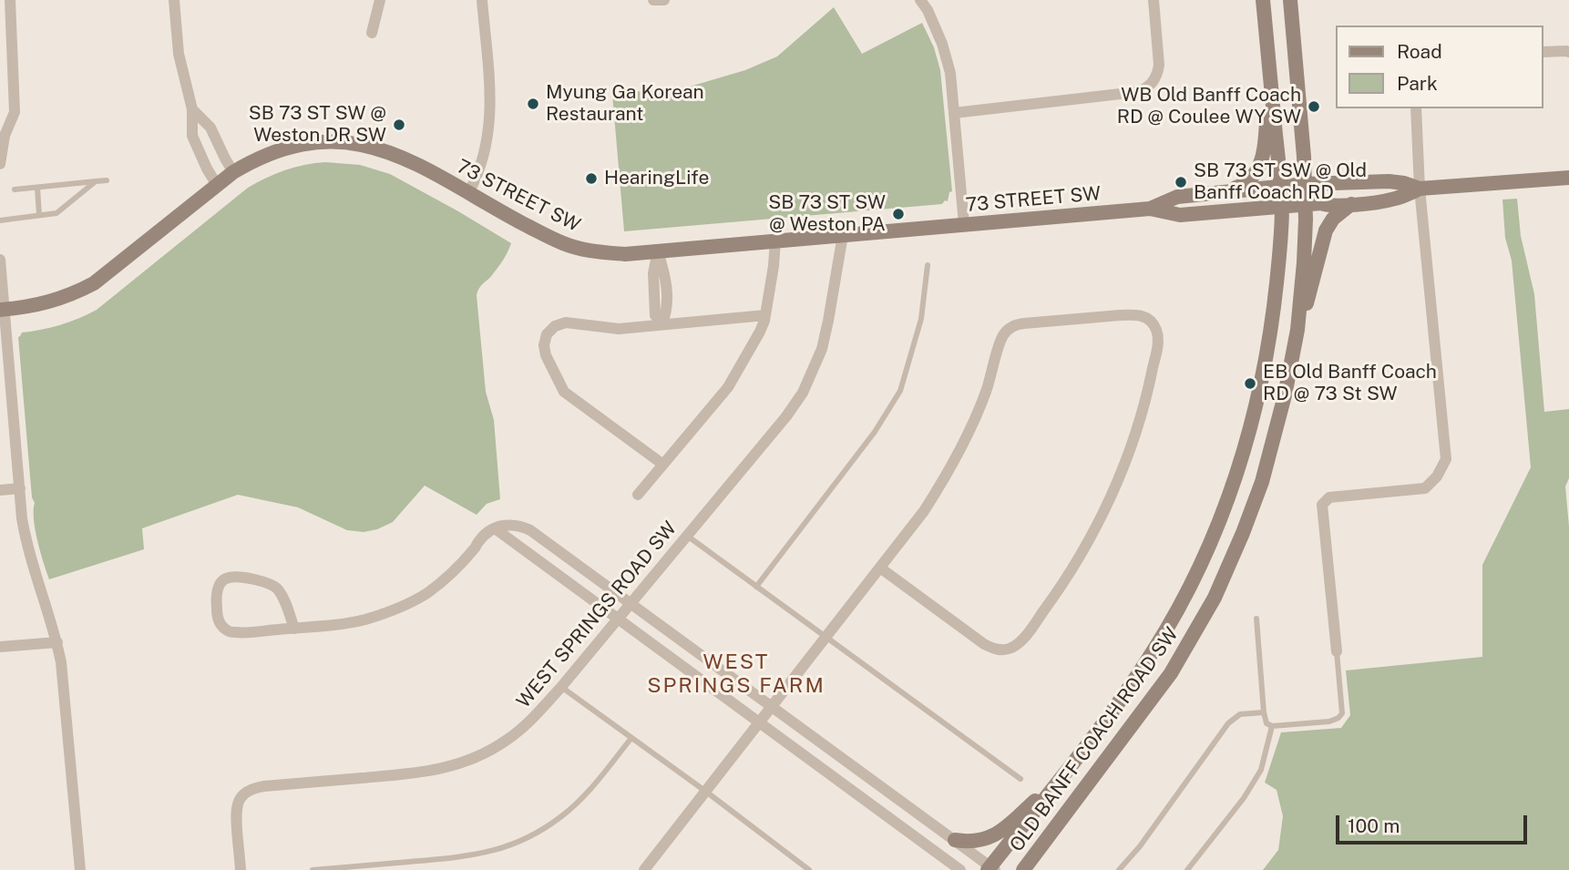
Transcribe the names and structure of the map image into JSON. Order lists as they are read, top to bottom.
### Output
{
  "streets": {
    "main road": ["73 STREET SW", "OLD BANFF COACH ROAD SW"],
    "street": ["WEST SPRINGS ROAD SW"]
  },
  "crossings": [
    ["73 STREET SW", "WEST SPRINGS ROAD SW"],
    ["73 STREET SW", "OLD BANFF COACH ROAD SW"]
  ],
  "districts": ["WEST SPRINGS FARM"],
  "places": [
    "Myung Ga Korean Restaurant",
    "WB Old Banff Coach RD @ Coulee WY SW",
    "SB 73 ST SW @ Weston DR SW",
    "HearingLife",
    "SB 73 ST SW @ Old Banff Coach RD",
    "SB 73 ST SW @ Weston PA",
    "EB Old Banff Coach RD @ 73 St SW"
  ],
  "legend": ["Road", "Park"],
  "scale_bar": "100 m"
}
